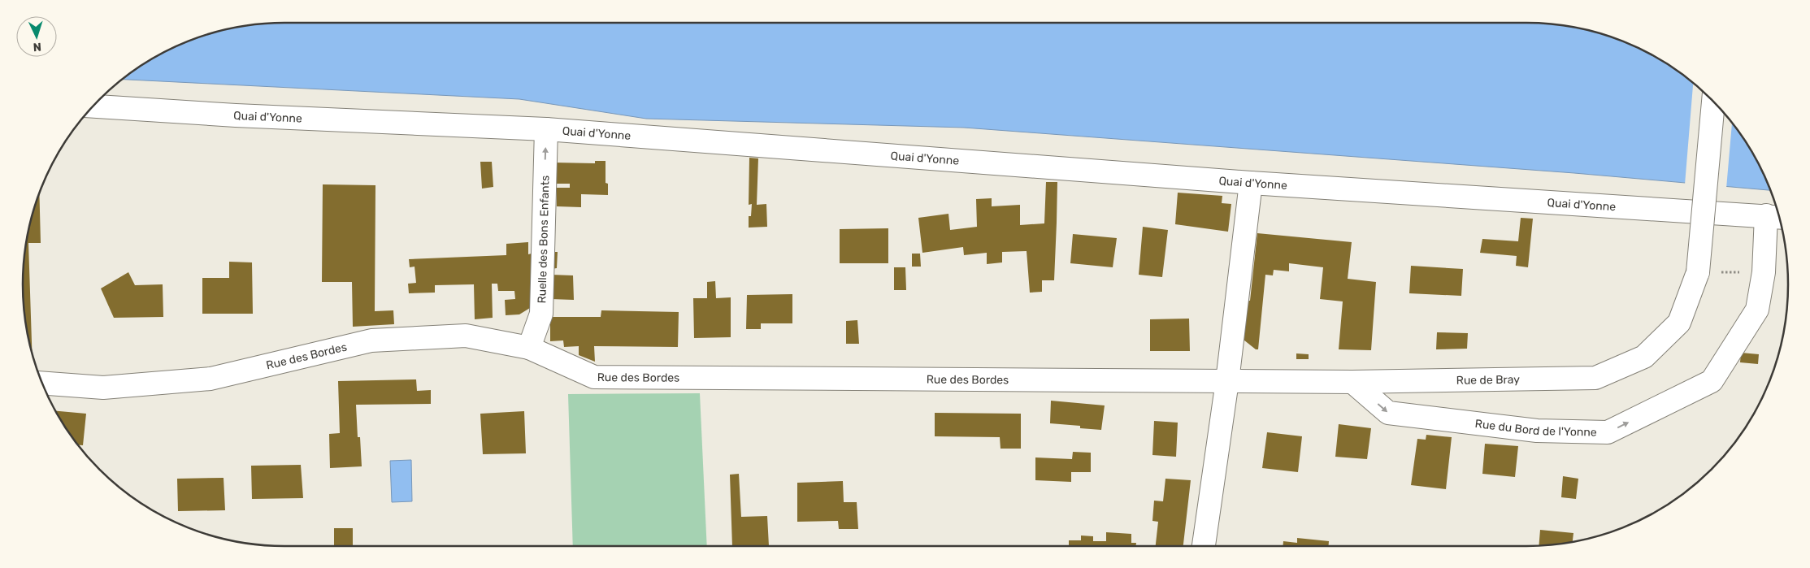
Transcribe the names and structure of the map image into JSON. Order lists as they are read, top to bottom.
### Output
{
  "streets": {
    "street": [
      "Quai d'Yonne",
      "Ruelle des Bons Enfants",
      "Rue des Bordes",
      "Rue de Bray",
      "Rue du Bord de l'Yonne"
    ]
  },
  "crossings": [
    ["Quai d'Yonne", "Ruelle des Bons Enfants"],
    ["Quai d'Yonne", "Rue du Bord de l'Yonne"],
    ["Ruelle des Bons Enfants", "Rue des Bordes"],
    ["Rue des Bordes", "Rue de Bray"],
    ["Rue de Bray", "Rue du Bord de l'Yonne"]
  ],
  "one_way": ["Ruelle des Bons Enfants", "Rue du Bord de l'Yonne"],
  "north": "bottom"
}
